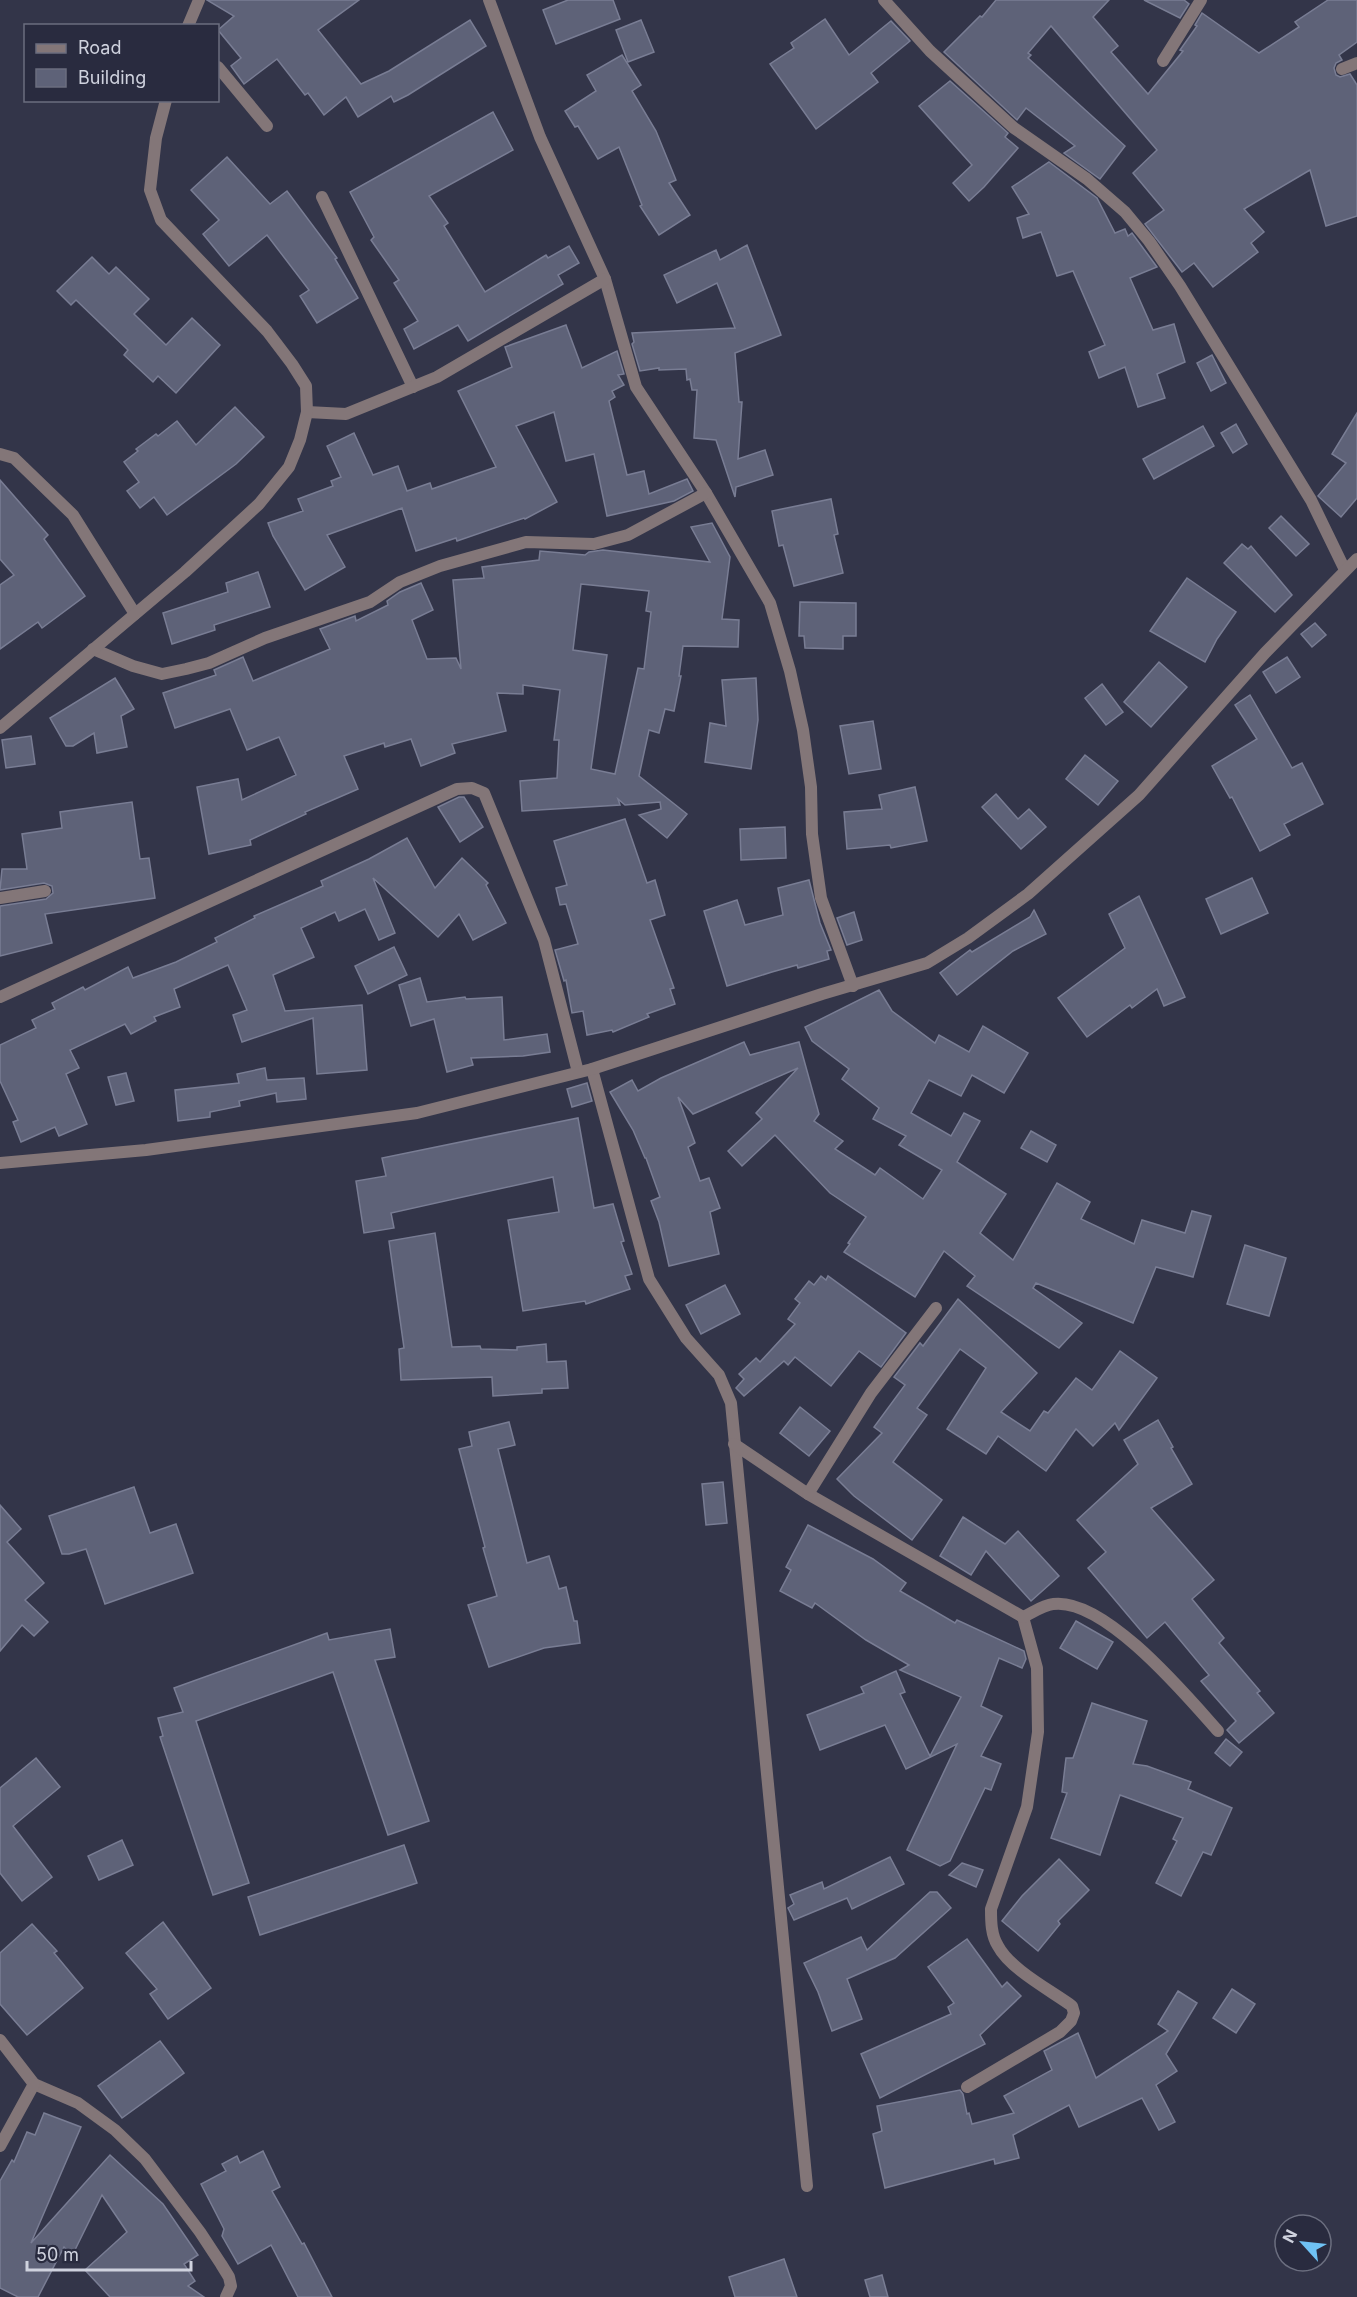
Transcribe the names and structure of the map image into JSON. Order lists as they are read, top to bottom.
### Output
{
  "legend": ["Road", "Building"],
  "scale_bar": "50 m",
  "north": "top left"
}
